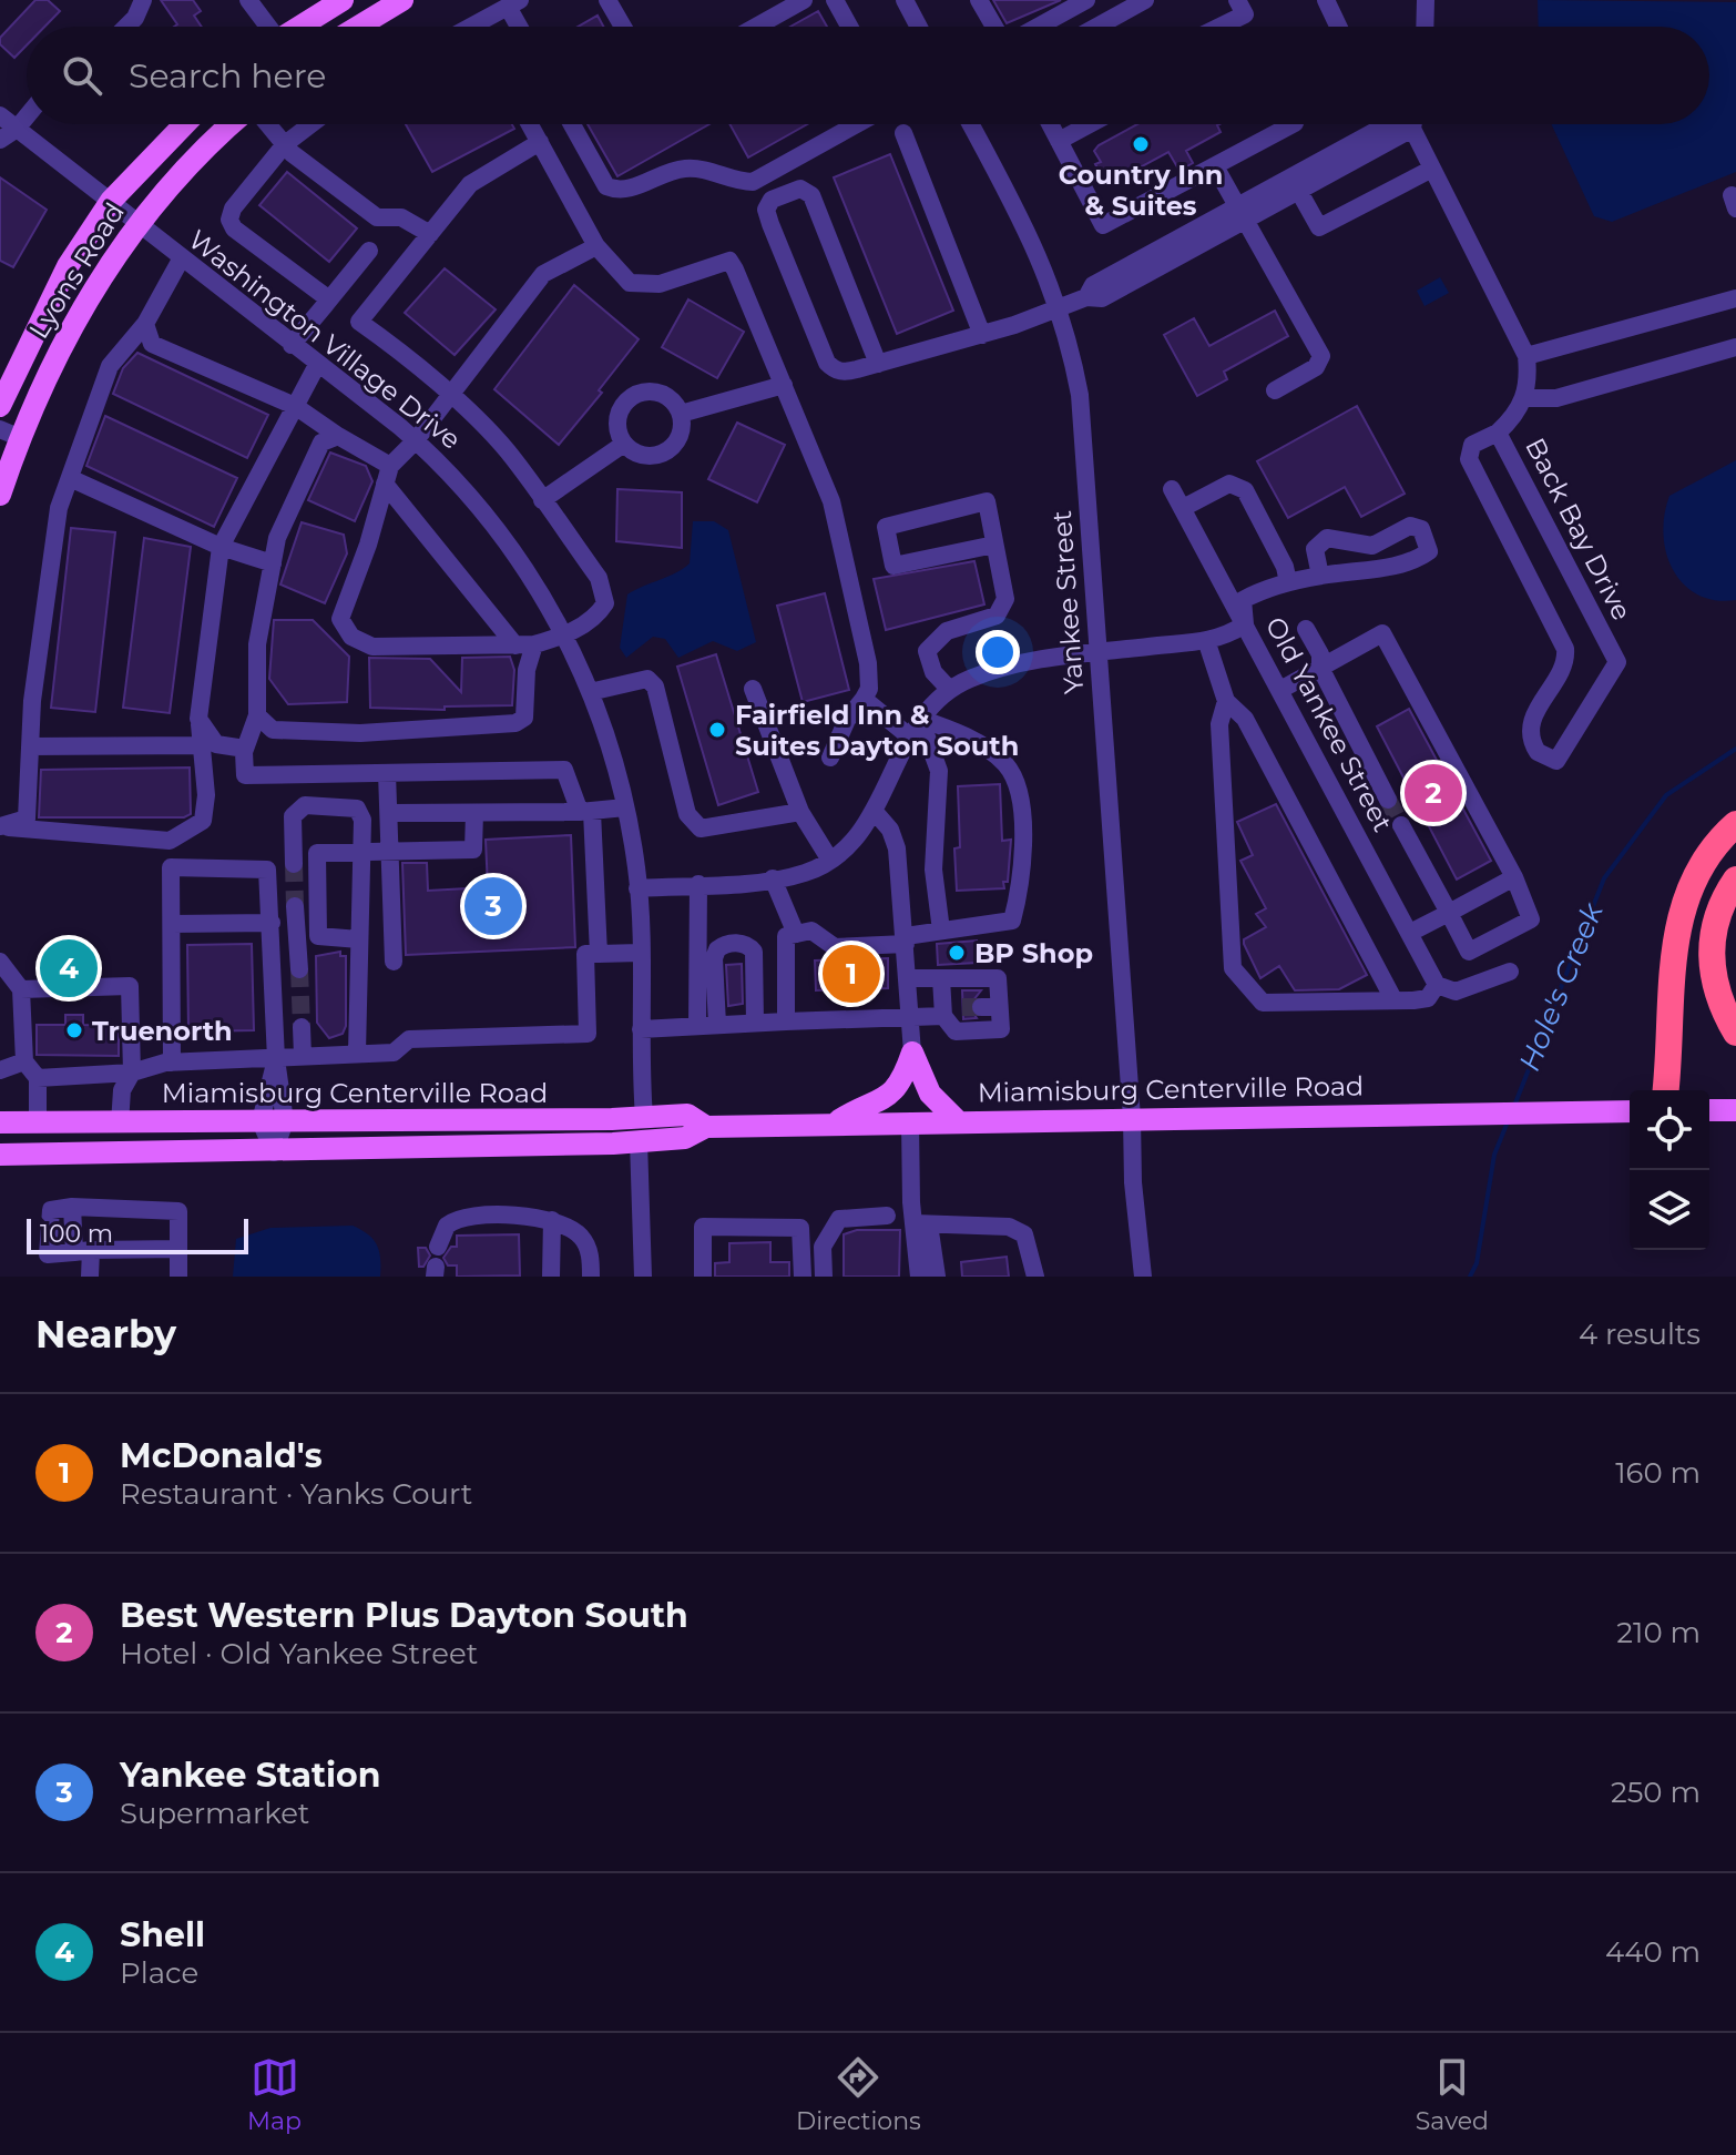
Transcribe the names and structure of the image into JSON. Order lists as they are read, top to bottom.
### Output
{
  "streets": {
    "main road": ["Lyons Road", "Miamisburg Centerville Road"],
    "street": [
      "Washington Village Drive",
      "Back Bay Drive",
      "Yankee Street",
      "Old Yankee Street"
    ]
  },
  "crossings": [
    ["Lyons Road", "Washington Village Drive"],
    ["Washington Village Drive", "Miamisburg Centerville Road"],
    ["Yankee Street", "Miamisburg Centerville Road"]
  ],
  "water": ["Hole's Creek"],
  "places": [
    "Country Inn & Suites",
    "Fairfield Inn & Suites Dayton South",
    "BP Shop",
    "Truenorth"
  ],
  "scale_bar": "100 m",
  "page": {
    "search": "Search here",
    "pins": [
      "2",
      "3",
      "4",
      "1"
    ],
    "scale": "100 m",
    "heading": ["Nearby", "4 results"],
    "list": [
      {
        "mark": "1",
        "name": "McDonald's",
        "note": "Restaurant · Yanks Court",
        "value": "160 m"
      },
      {
        "mark": "2",
        "name": "Best Western Plus Dayton South",
        "note": "Hotel · Old Yankee Street",
        "value": "210 m"
      },
      {
        "mark": "3",
        "name": "Yankee Station",
        "note": "Supermarket",
        "value": "250 m"
      },
      {
        "mark": "4",
        "name": "Shell",
        "note": "Place",
        "value": "440 m"
      }
    ],
    "nav": ["Map", "Directions", "Saved"]
  }
}
